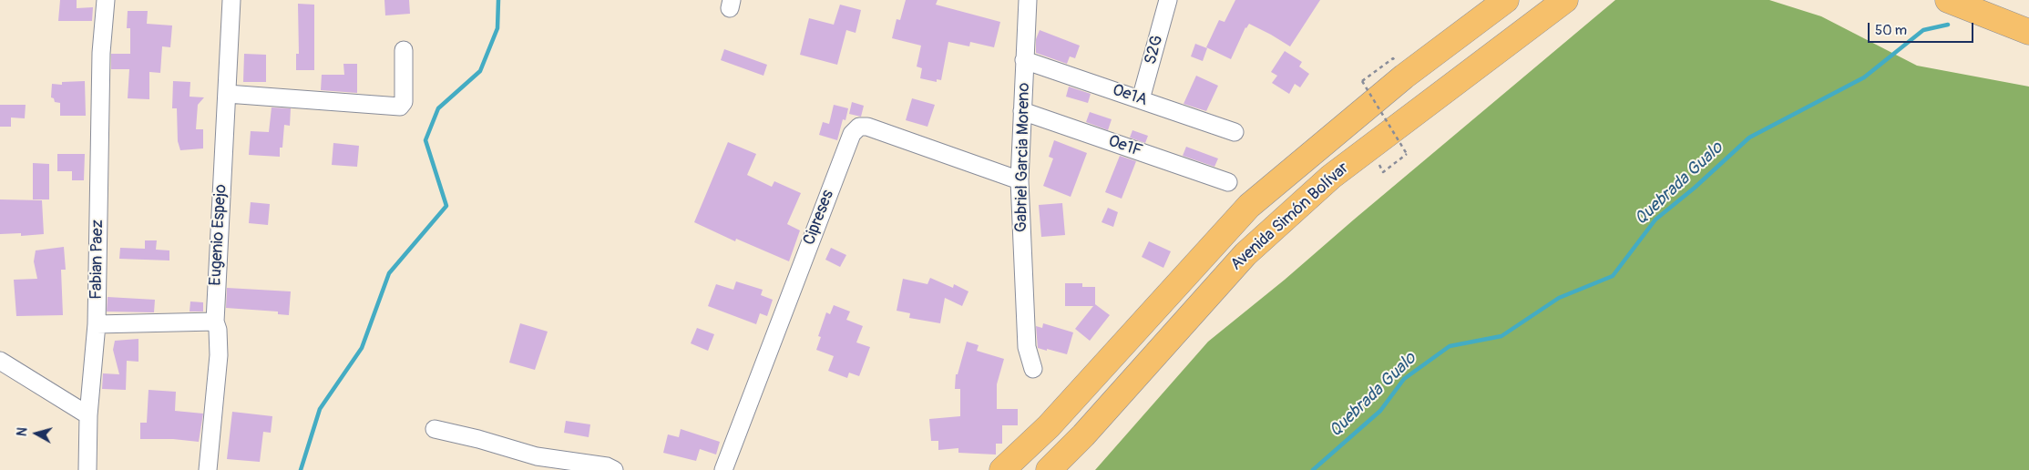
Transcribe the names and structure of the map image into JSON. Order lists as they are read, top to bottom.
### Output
{
  "streets": {
    "highway": ["Avenida Simón Bolívar"],
    "street": [
      "S2G",
      "Oe1A",
      "Oe1F",
      "Gabriel Garcia Moreno",
      "Cipreses",
      "Eugenio Espejo",
      "Fabian Paez"
    ]
  },
  "crossings": [
    ["S2G", "Oe1A"],
    ["Oe1A", "Gabriel Garcia Moreno"],
    ["Oe1F", "Gabriel Garcia Moreno"],
    ["Gabriel Garcia Moreno", "Cipreses"]
  ],
  "water": ["Quebrada Gualo"],
  "scale_bar": "50 m",
  "north": "left"
}
